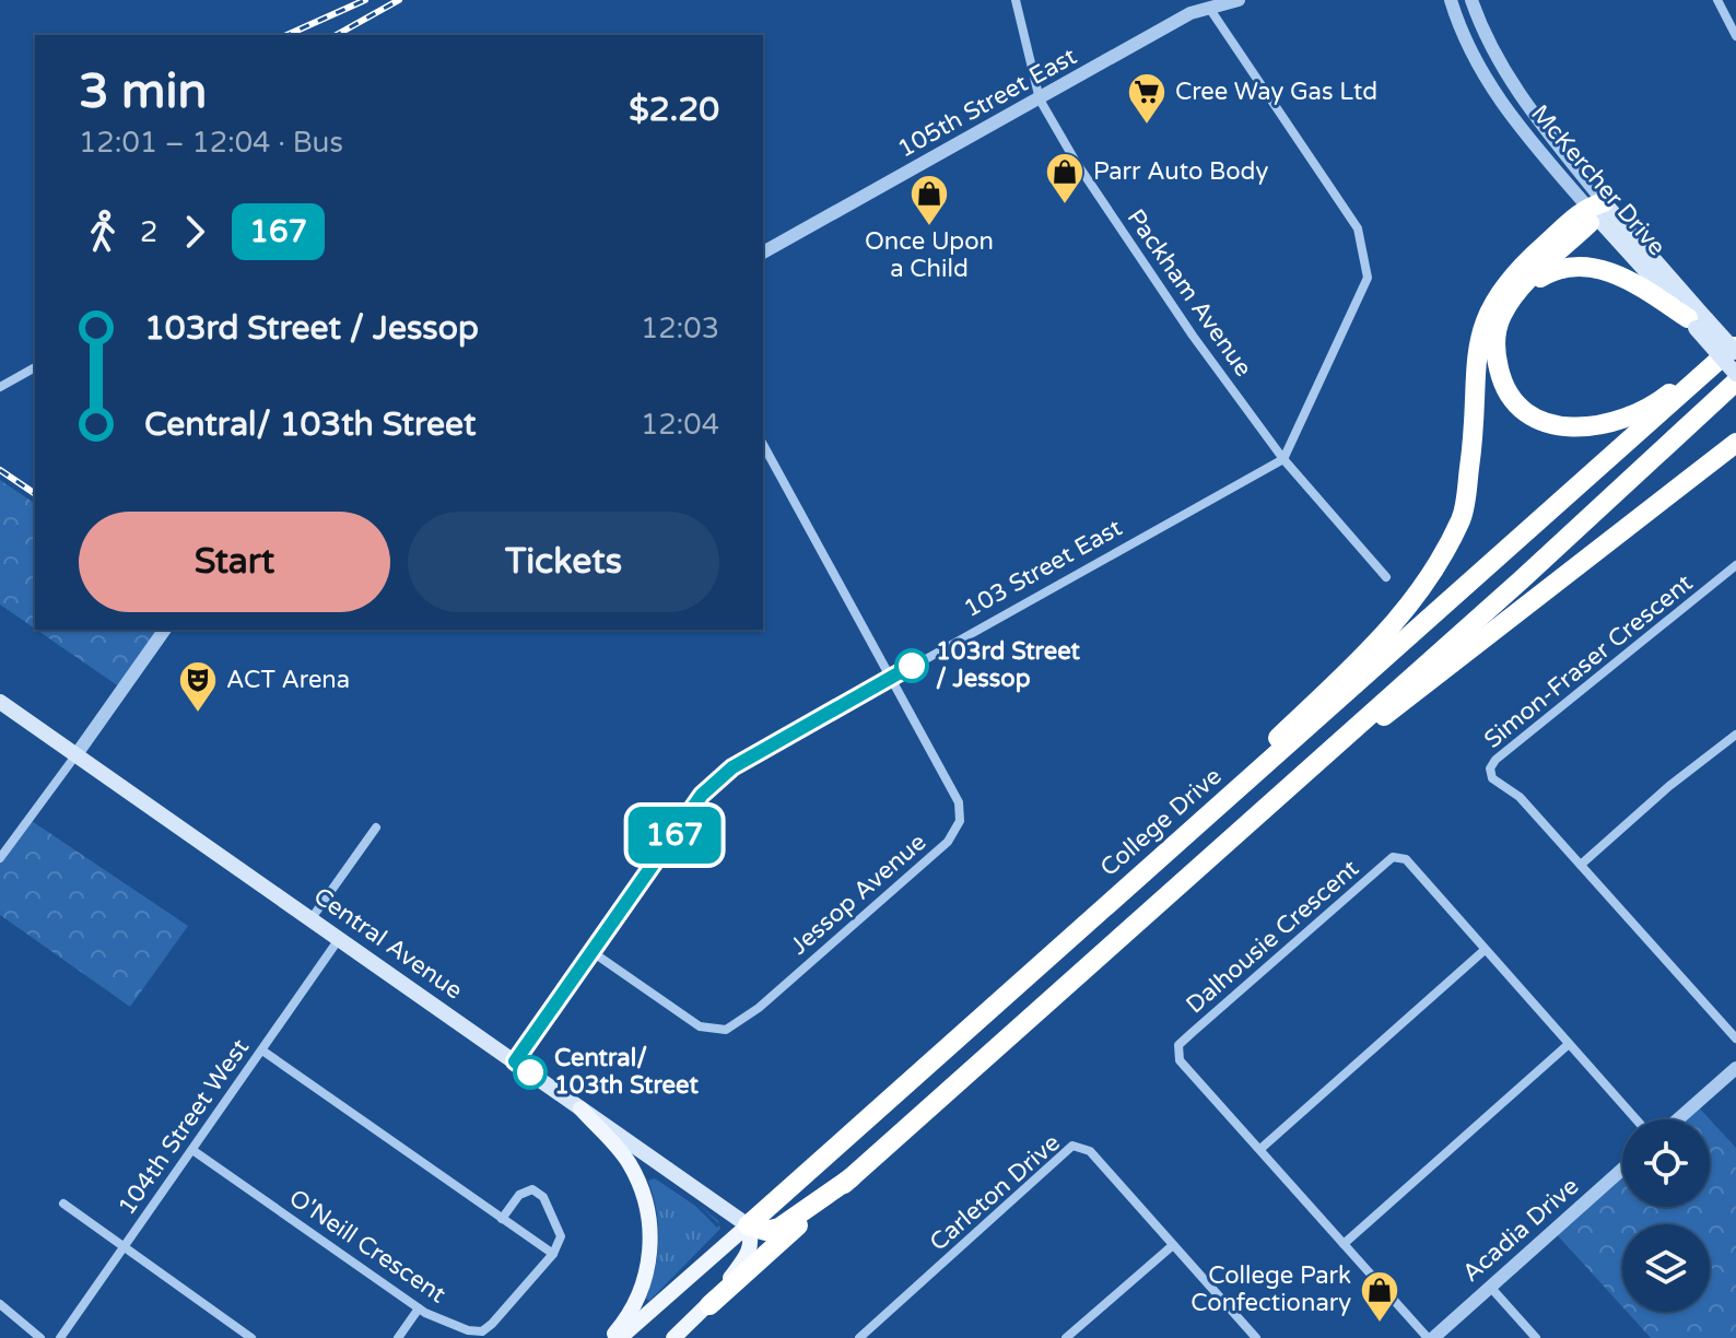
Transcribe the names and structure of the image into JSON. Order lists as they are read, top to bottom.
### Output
{
  "streets": {
    "highway": ["College Drive"],
    "main road": ["McKercher Drive", "Central Avenue"],
    "street": [
      "105th Street East",
      "Packham Avenue",
      "103 Street East",
      "Simon-Fraser Crescent",
      "Jessop Avenue",
      "Dalhousie Crescent",
      "104th Street West",
      "Carleton Drive",
      "Acadia Drive",
      "O'Neill Crescent"
    ]
  },
  "crossings": [
    ["105th Street East", "Packham Avenue"],
    ["Packham Avenue", "103 Street East"],
    ["103 Street East", "Jessop Avenue"],
    ["103 Street East", "Central Avenue"],
    ["College Drive", "Central Avenue"],
    ["Dalhousie Crescent", "Acadia Drive"],
    ["Central Avenue", "104th Street West"],
    ["104th Street West", "O'Neill Crescent"]
  ],
  "places": {
    "supermarket": ["Cree Way Gas Ltd"],
    "shop": ["Parr Auto Body", "Once Upon a Child", "College Park Confectionary"],
    "other": ["103rd Street / Jessop", "Central/ 103th Street"],
    "theatre": ["ACT Arena"]
  },
  "lines": ["bus line 167"],
  "page": {
    "on_map": "167",
    "heading": ["3 min", "12:01 – 12:04 · Bus", "$2.20"],
    "legs": ["2", "167"],
    "list": [
      {
        "name": "103rd Street / Jessop",
        "value": "12:03"
      },
      {
        "name": "Central/ 103th Street",
        "value": "12:04"
      }
    ],
    "buttons": ["Start", "Tickets"]
  }
}
